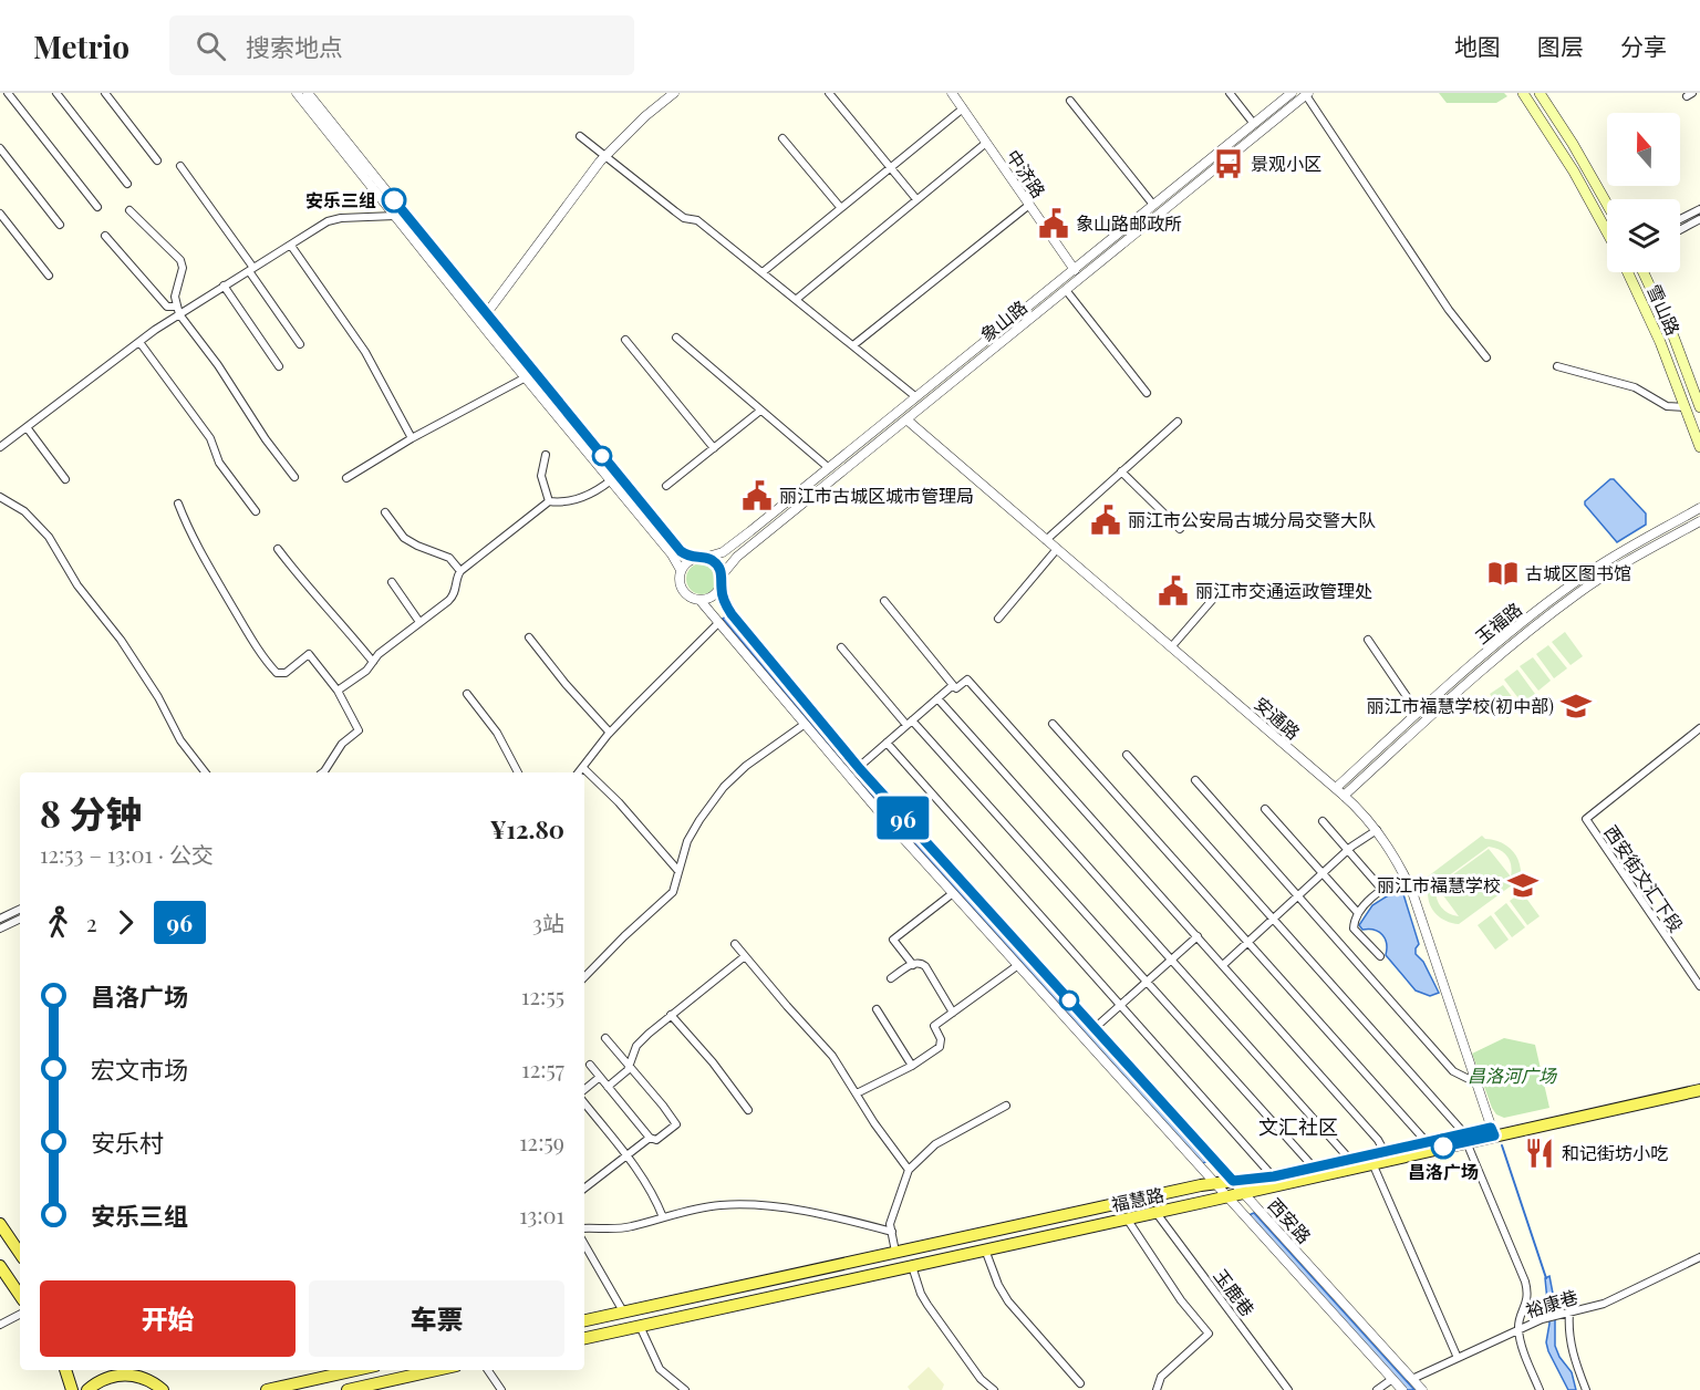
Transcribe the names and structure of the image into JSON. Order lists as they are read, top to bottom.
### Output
{
  "streets": {
    "main road": ["雪山路", "福慧路"],
    "street": [
      "中济路",
      "象山路",
      "玉福路",
      "安通路",
      "西安街文汇下段",
      "西安路",
      "玉鹿巷",
      "裕康巷"
    ]
  },
  "crossings": [
    ["中济路", "象山路"],
    ["象山路", "安通路"],
    ["象山路", "西安路"],
    ["玉福路", "安通路"],
    ["安通路", "福慧路"],
    ["福慧路", "西安路"],
    ["福慧路", "玉鹿巷"],
    ["西安路", "裕康巷"]
  ],
  "districts": ["文汇社区"],
  "parks": ["昌洛河广场"],
  "places": {
    "bus stop": ["景观小区"],
    "other": ["安乐三组", "昌洛广场"],
    "public building": [
      "象山路邮政所",
      "丽江市古城区城市管理局",
      "丽江市公安局古城分局交警大队",
      "丽江市交通运政管理处"
    ],
    "library": ["古城区图书馆"],
    "school or university": ["丽江市福慧学校(初中部)", "丽江市福慧学校"],
    "restaurant": ["和记街坊小吃"]
  },
  "lines": ["bus line 96"],
  "north": "top",
  "page": {
    "header": "Metrio",
    "search": "搜索地点",
    "nav": ["地图", "图层", "分享"],
    "on_map": "96",
    "heading": ["8 分钟", "12:53 – 13:01 · 公交", "¥12.80"],
    "legs": ["2", "96", "3站"],
    "list": [
      {
        "name": "昌洛广场",
        "value": "12:55"
      },
      {
        "name": "宏文市场",
        "value": "12:57"
      },
      {
        "name": "安乐村",
        "value": "12:59"
      },
      {
        "name": "安乐三组",
        "value": "13:01"
      }
    ],
    "buttons": ["开始", "车票"]
  }
}
